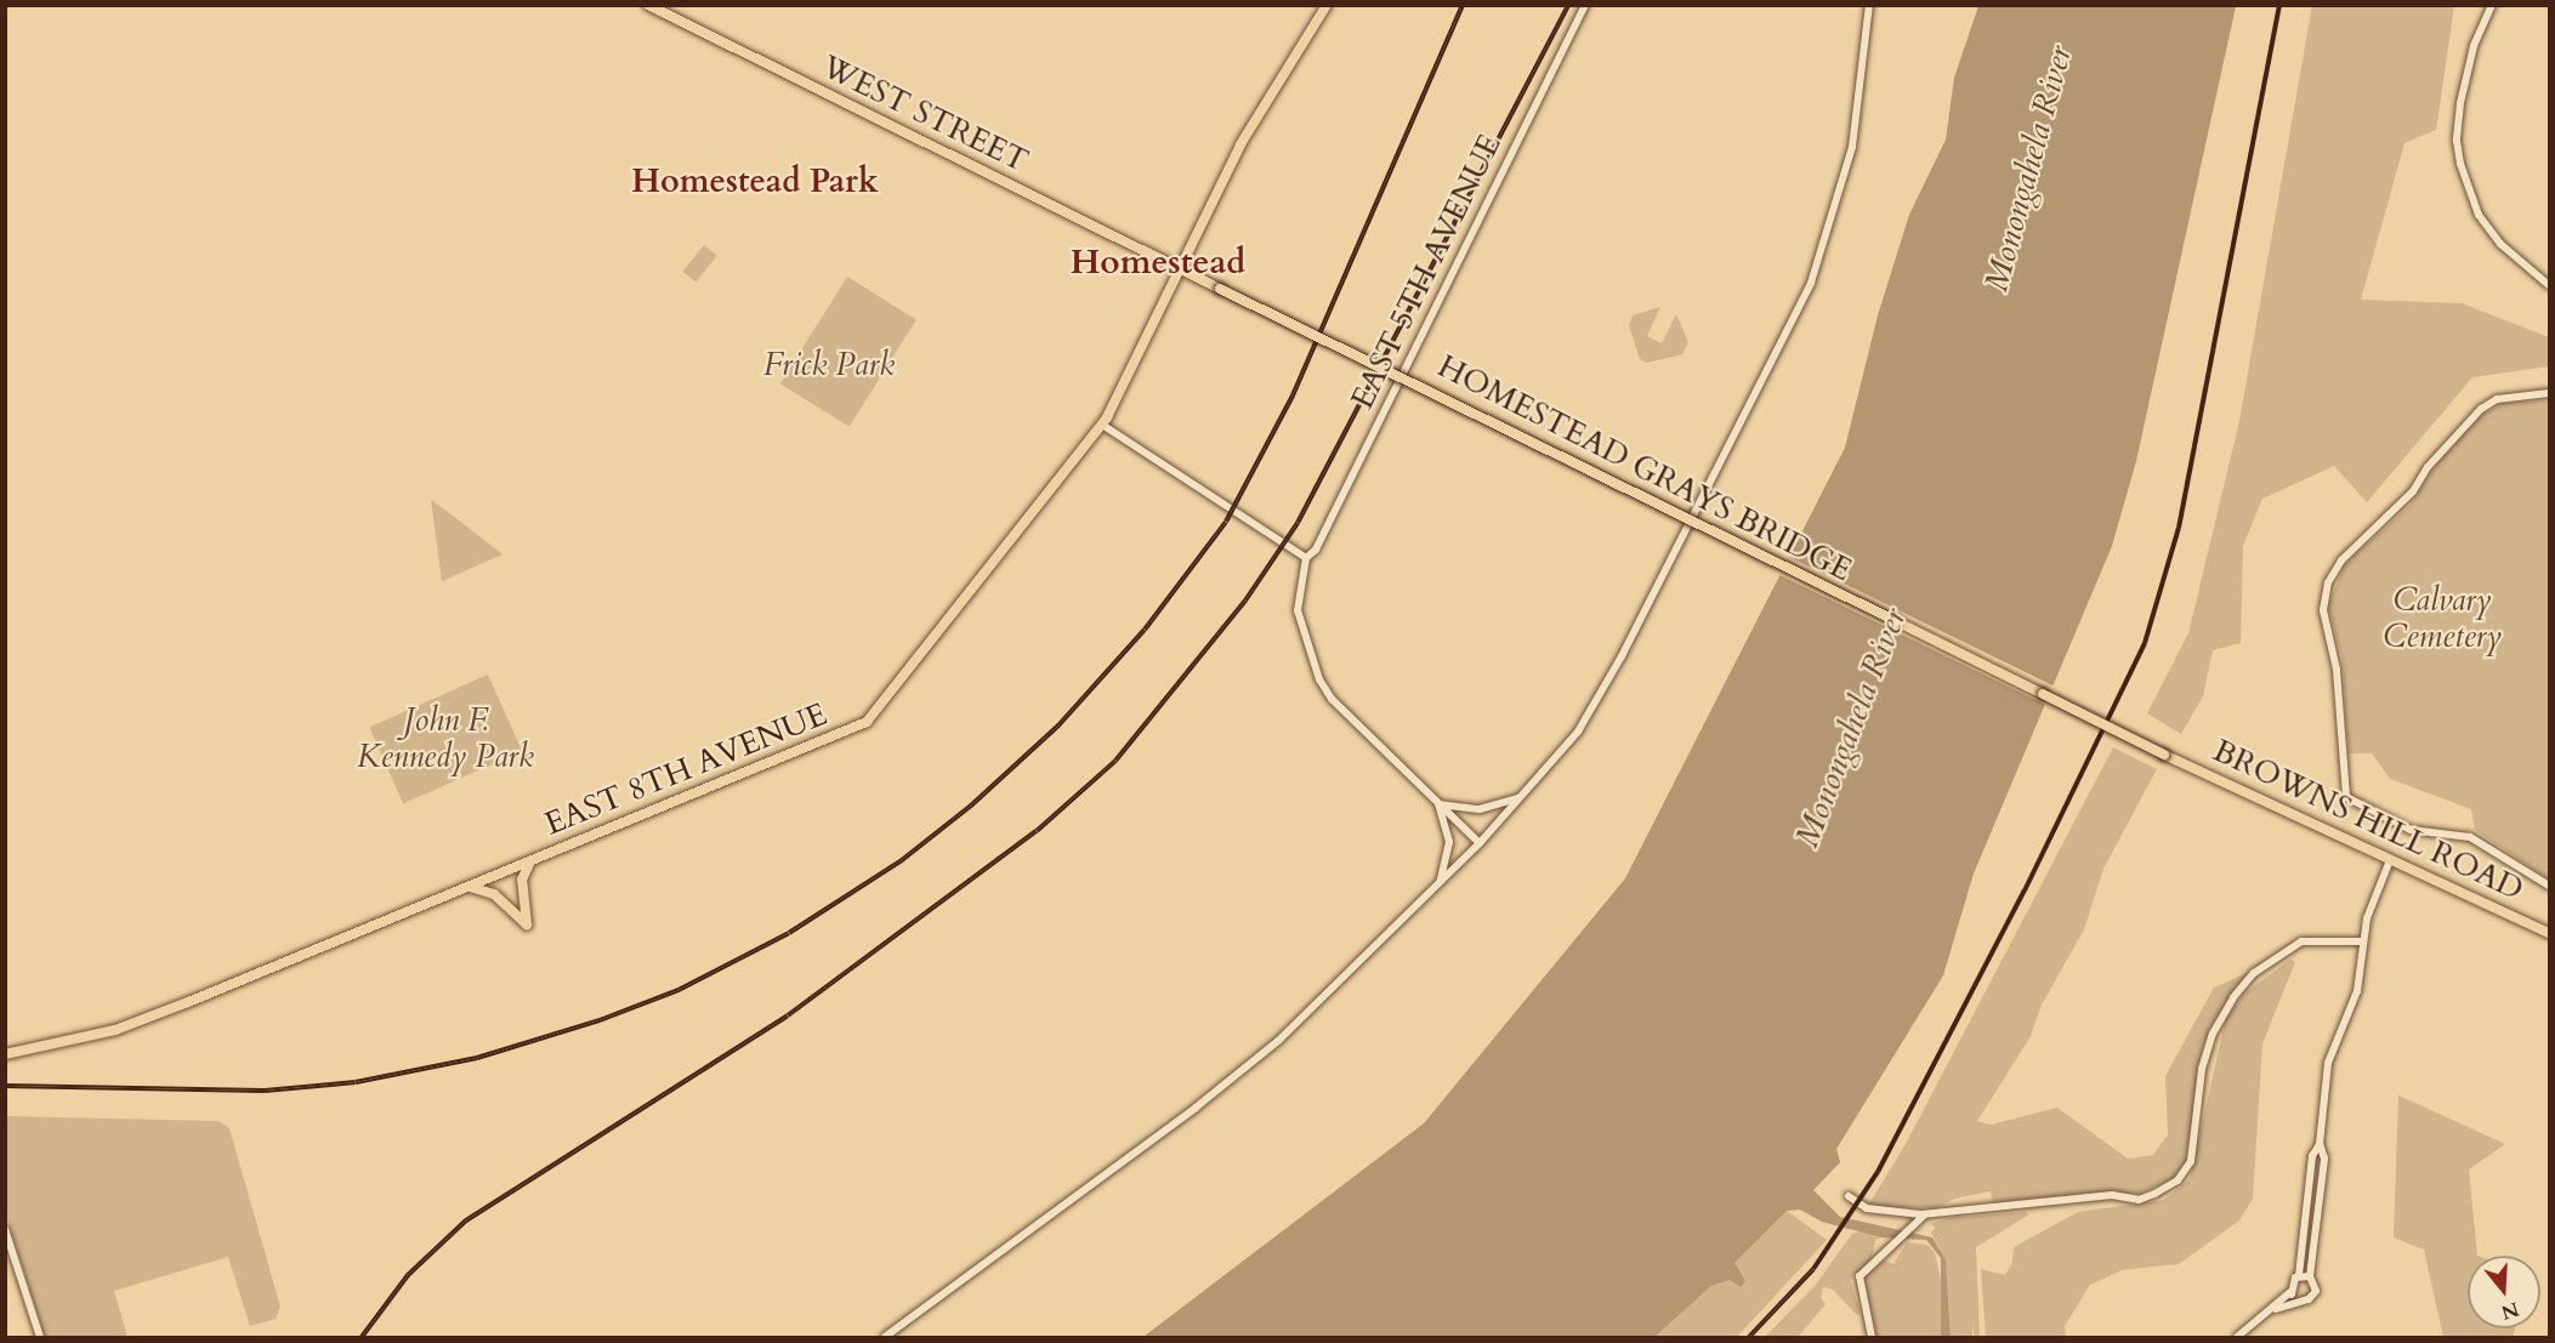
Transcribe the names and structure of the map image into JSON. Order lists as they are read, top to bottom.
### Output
{
  "streets": {
    "main road": [
      "WEST STREET",
      "HOMESTEAD GRAYS BRIDGE",
      "EAST 8TH AVENUE",
      "BROWNS HILL ROAD"
    ],
    "street": ["EAST 5TH AVENUE"]
  },
  "crossings": [
    ["WEST STREET", "HOMESTEAD GRAYS BRIDGE"],
    ["WEST STREET", "EAST 8TH AVENUE"],
    ["EAST 5TH AVENUE", "HOMESTEAD GRAYS BRIDGE"],
    ["HOMESTEAD GRAYS BRIDGE", "EAST 8TH AVENUE"],
    ["HOMESTEAD GRAYS BRIDGE", "BROWNS HILL ROAD"]
  ],
  "districts": ["Homestead Park", "Homestead"],
  "water": ["Monongahela River"],
  "parks": ["Frick Park", "Calvary Cemetery", "John F. Kennedy Park"],
  "north": "bottom"
}
